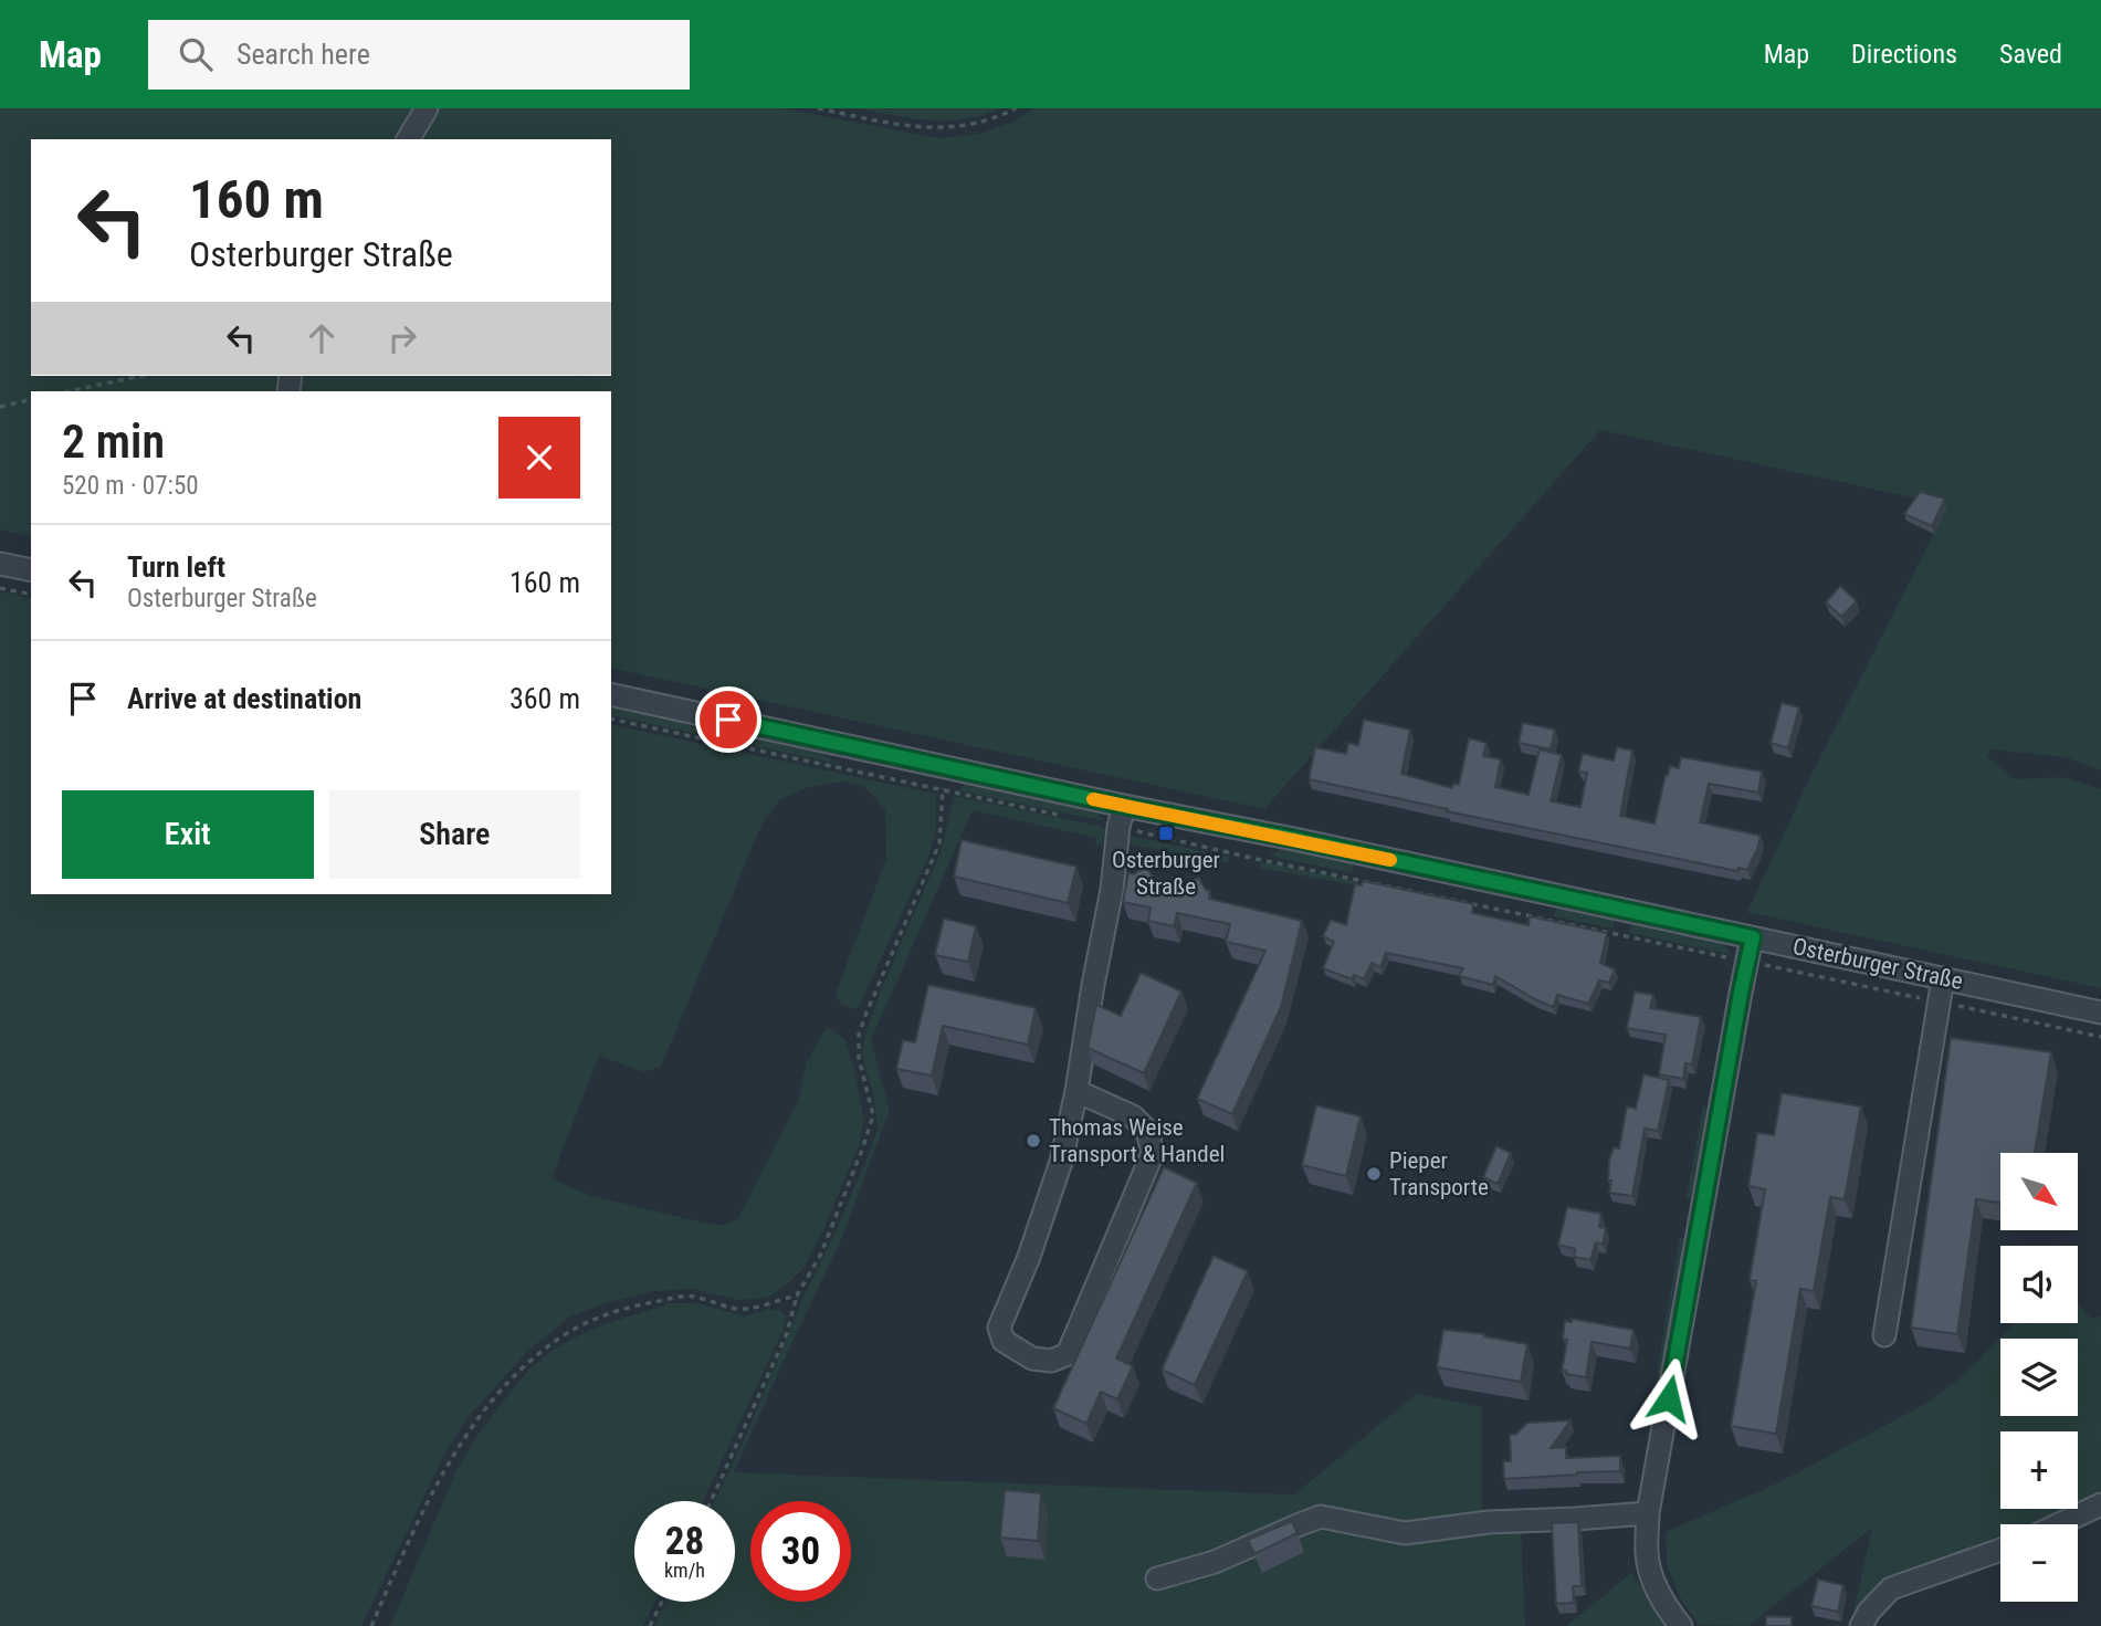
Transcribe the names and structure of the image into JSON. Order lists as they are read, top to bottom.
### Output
{
  "streets": {
    "street": ["Osterburger Straße"]
  },
  "places": {
    "transit": ["Osterburger Straße"],
    "other": ["Thomas Weise Transport & Handel", "Pieper Transporte"]
  },
  "north": "bottom right",
  "page": {
    "header": "Map",
    "search": "Search here",
    "nav": ["Map", "Directions", "Saved"],
    "turn": ["160 m", "Osterburger Straße"],
    "heading": ["2 min", "520 m · 07:50"],
    "list": [
      {
        "name": "Turn left",
        "note": "Osterburger Straße",
        "value": "160 m"
      },
      {
        "name": "Arrive at destination",
        "value": "360 m"
      }
    ],
    "buttons": ["Exit", "Share"],
    "map_buttons": ["+", "−"],
    "speed": "28 km/h",
    "limit": "30"
  }
}
